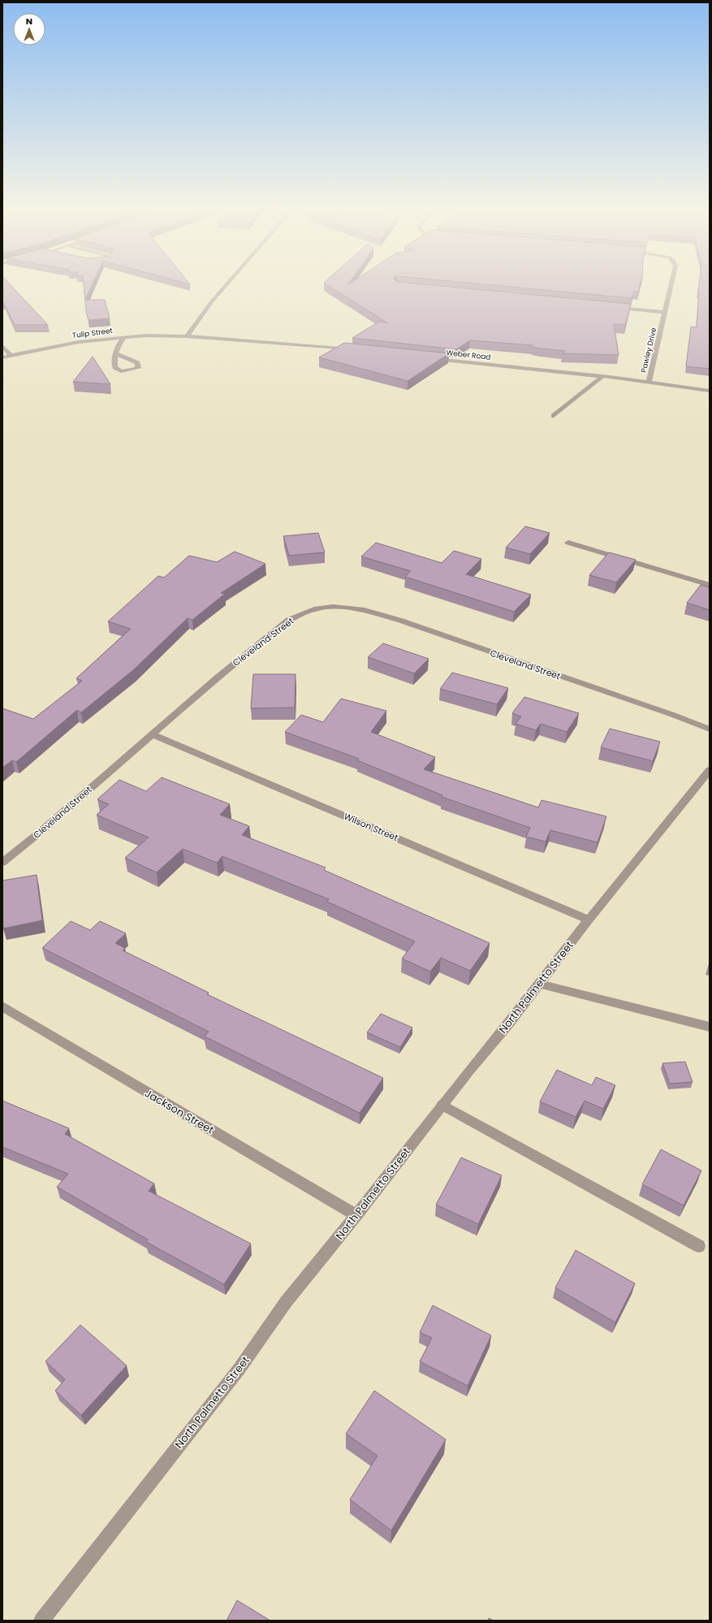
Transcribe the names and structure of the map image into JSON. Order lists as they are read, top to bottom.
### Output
{
  "streets": {
    "street": [
      "Tulip Street",
      "Pawley Drive",
      "Weber Road",
      "Cleveland Street",
      "Wilson Street",
      "North Palmetto Street",
      "Jackson Street"
    ]
  },
  "crossings": [
    ["Pawley Drive", "Weber Road"],
    ["Cleveland Street", "Wilson Street"],
    ["Wilson Street", "North Palmetto Street"],
    ["North Palmetto Street", "Jackson Street"]
  ],
  "north": "top"
}
